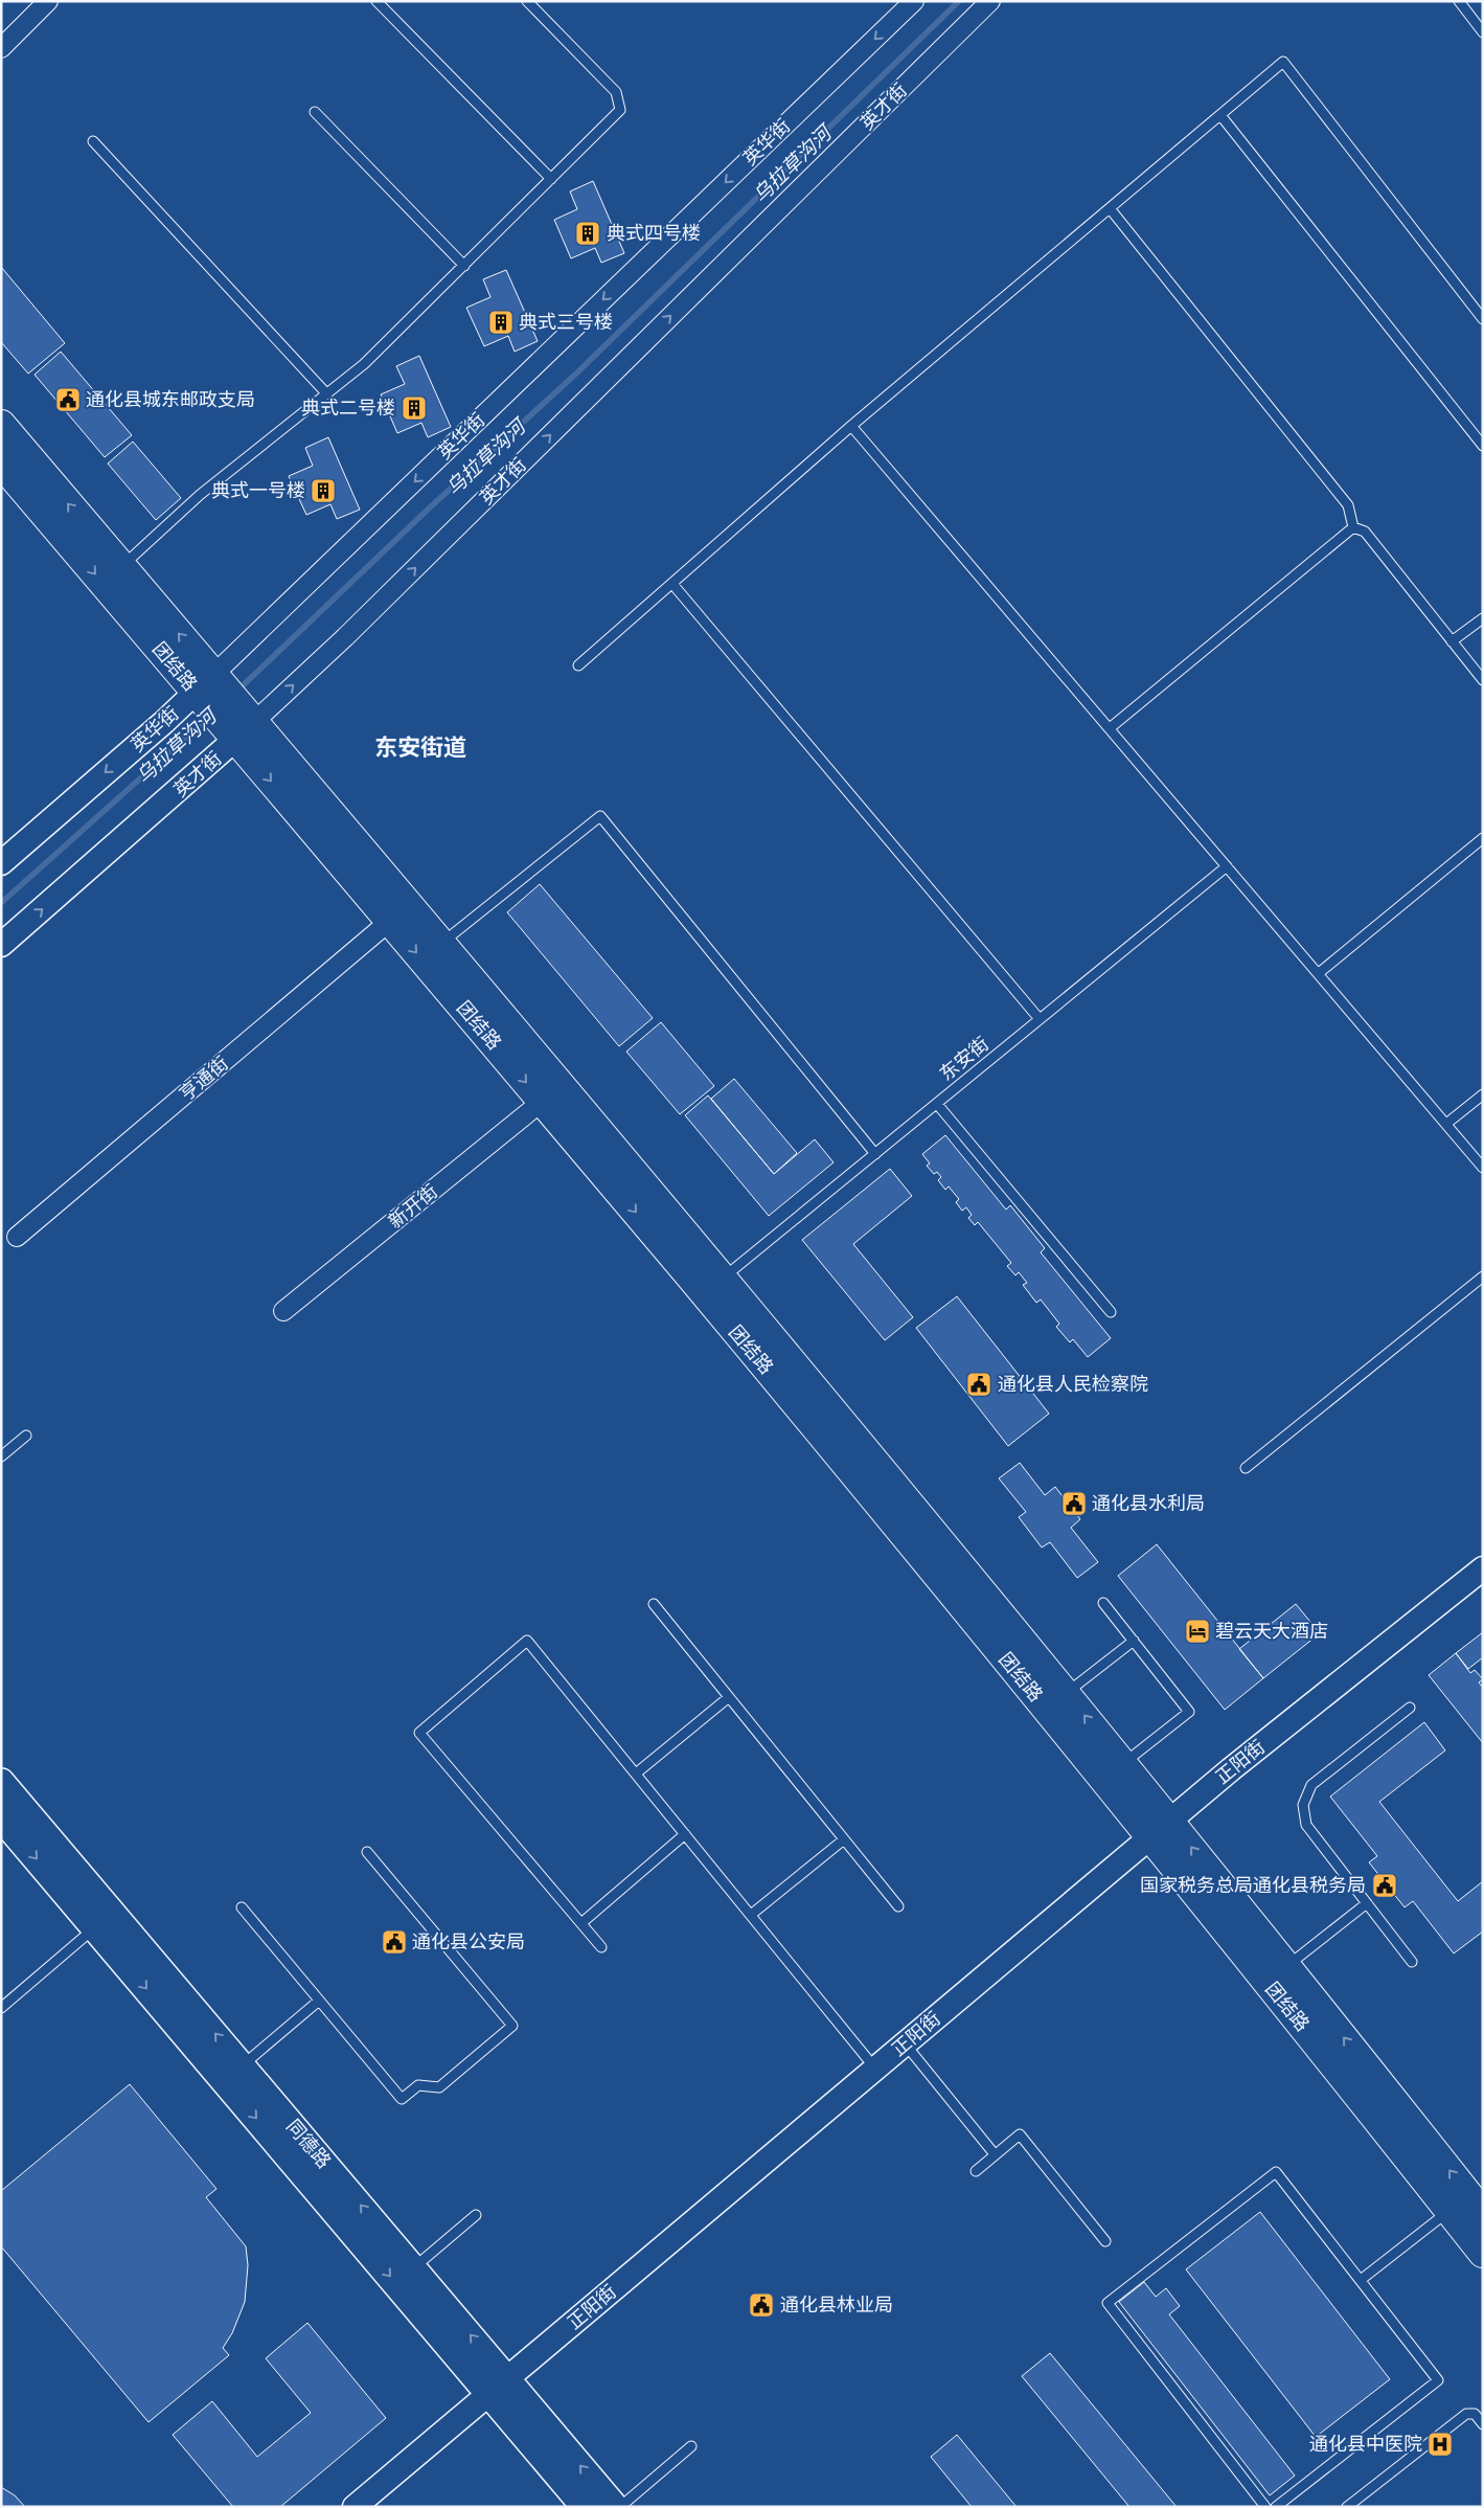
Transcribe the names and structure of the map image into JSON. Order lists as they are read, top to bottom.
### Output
{
  "streets": {
    "highway": ["团结路"],
    "main road": ["同德路"],
    "street": [
      "英才街",
      "英华街",
      "亨通街",
      "新开街",
      "正阳街"
    ],
    "lane": ["东安街"]
  },
  "crossings": [
    ["英才街", "团结路"],
    ["英华街", "团结路"],
    ["团结路", "东安街"],
    ["团结路", "亨通街"],
    ["团结路", "新开街"],
    ["团结路", "正阳街"],
    ["正阳街", "同德路"]
  ],
  "one_way": ["英才街", "英华街"],
  "districts": ["东安街道"],
  "water": ["乌拉草沟河"],
  "places": {
    "building": [
      "典式四号楼",
      "典式三号楼",
      "典式二号楼",
      "典式一号楼"
    ],
    "public building": [
      "通化县城东邮政支局",
      "通化县人民检察院",
      "通化县水利局",
      "国家税务总局通化县税务局",
      "通化县公安局",
      "通化县林业局"
    ],
    "hotel": ["碧云天大酒店"],
    "hospital": ["通化县中医院"]
  }
}
